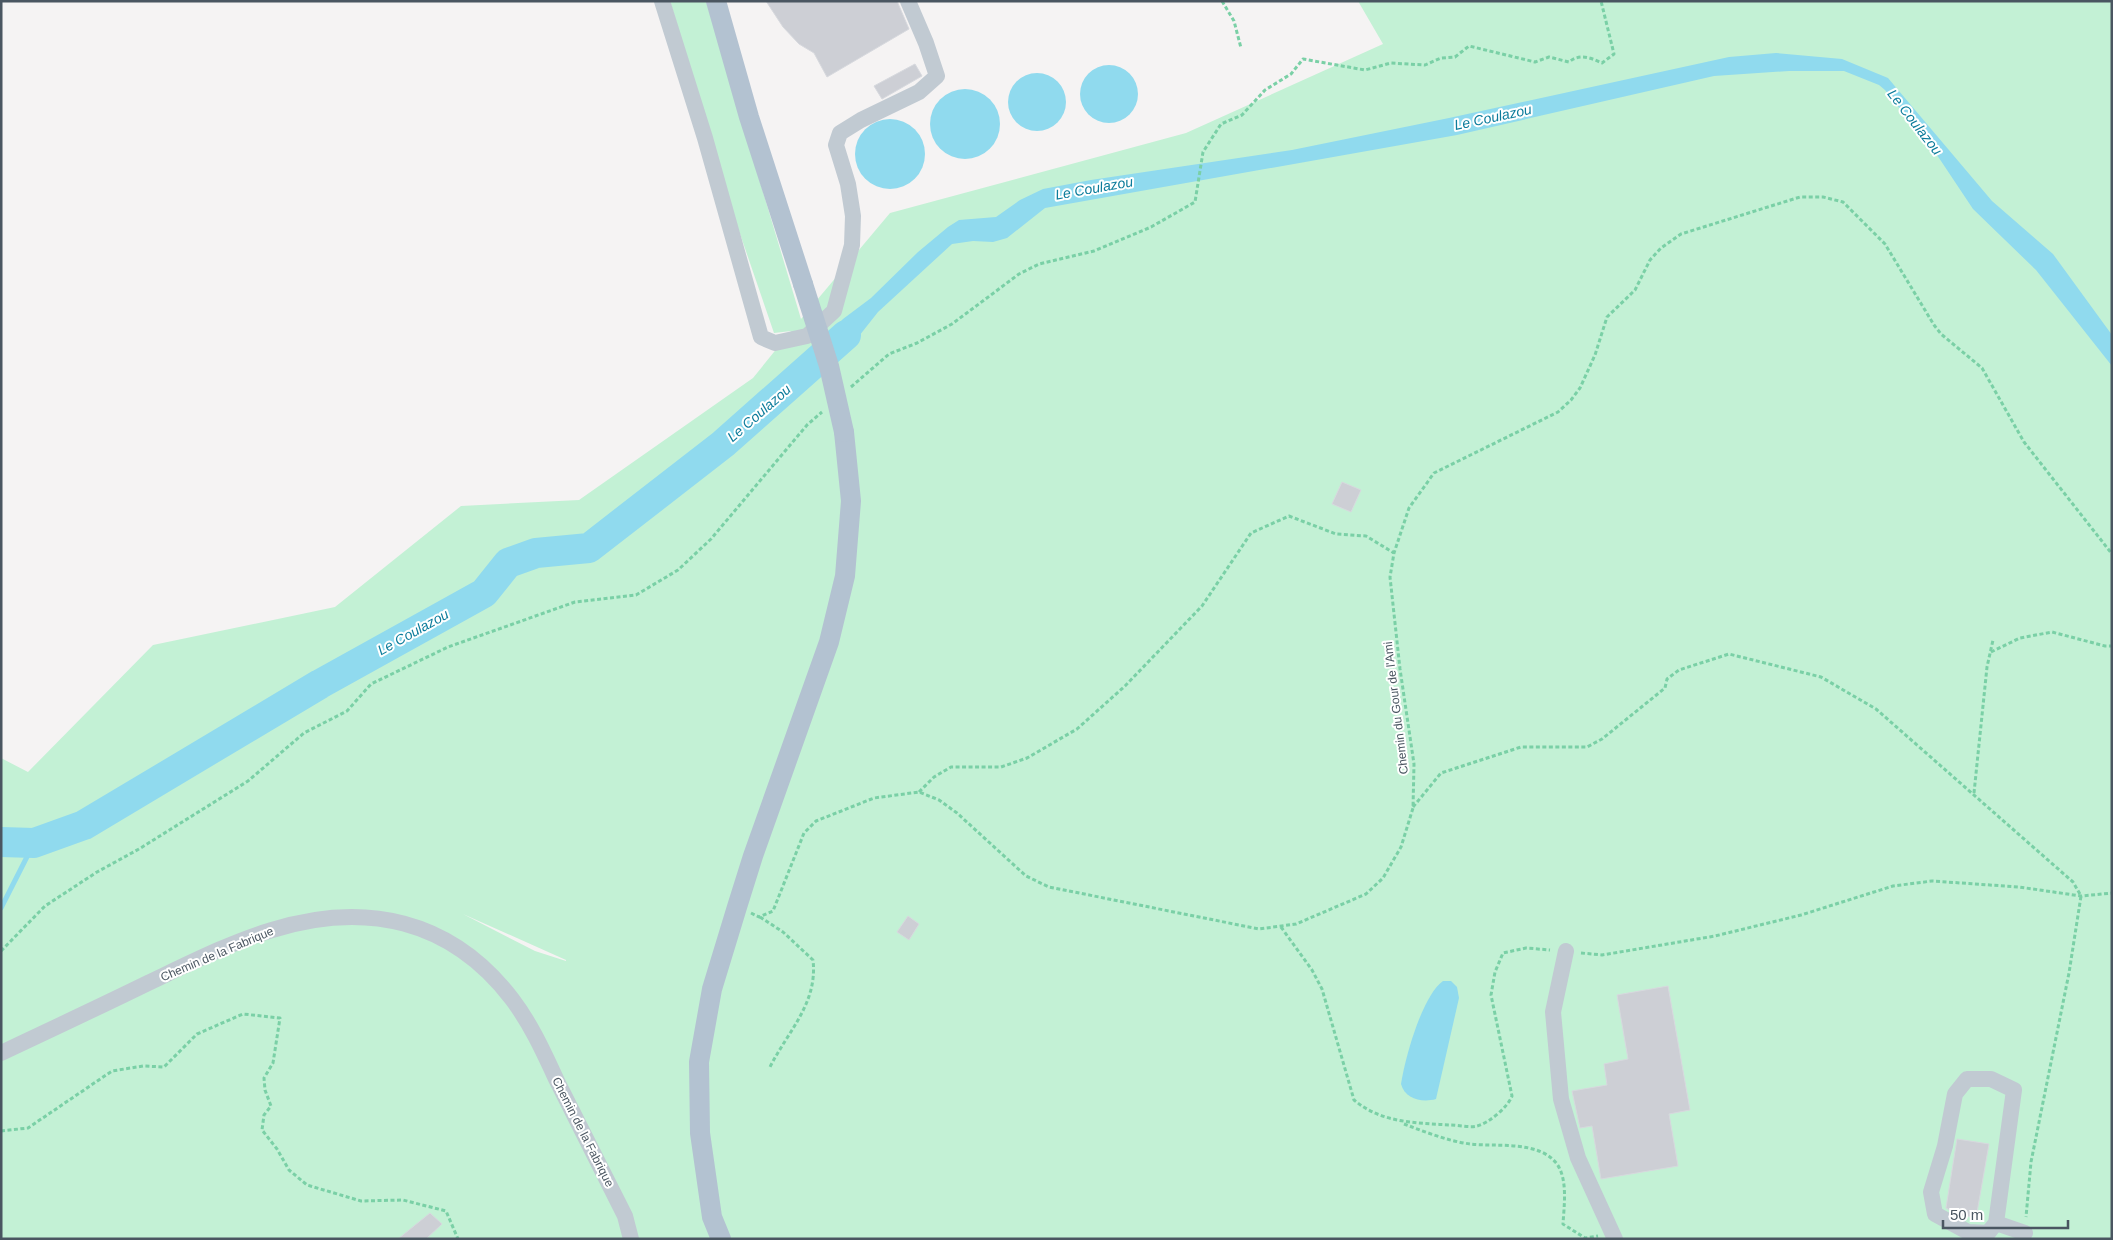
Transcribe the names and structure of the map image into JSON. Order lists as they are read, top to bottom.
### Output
{
  "streets": {
    "street": ["Chemin de la Fabrique"],
    "path": ["Chemin du Gour de l'Ami"]
  },
  "water": ["Le Coulazou"],
  "scale_bar": "50 m"
}
